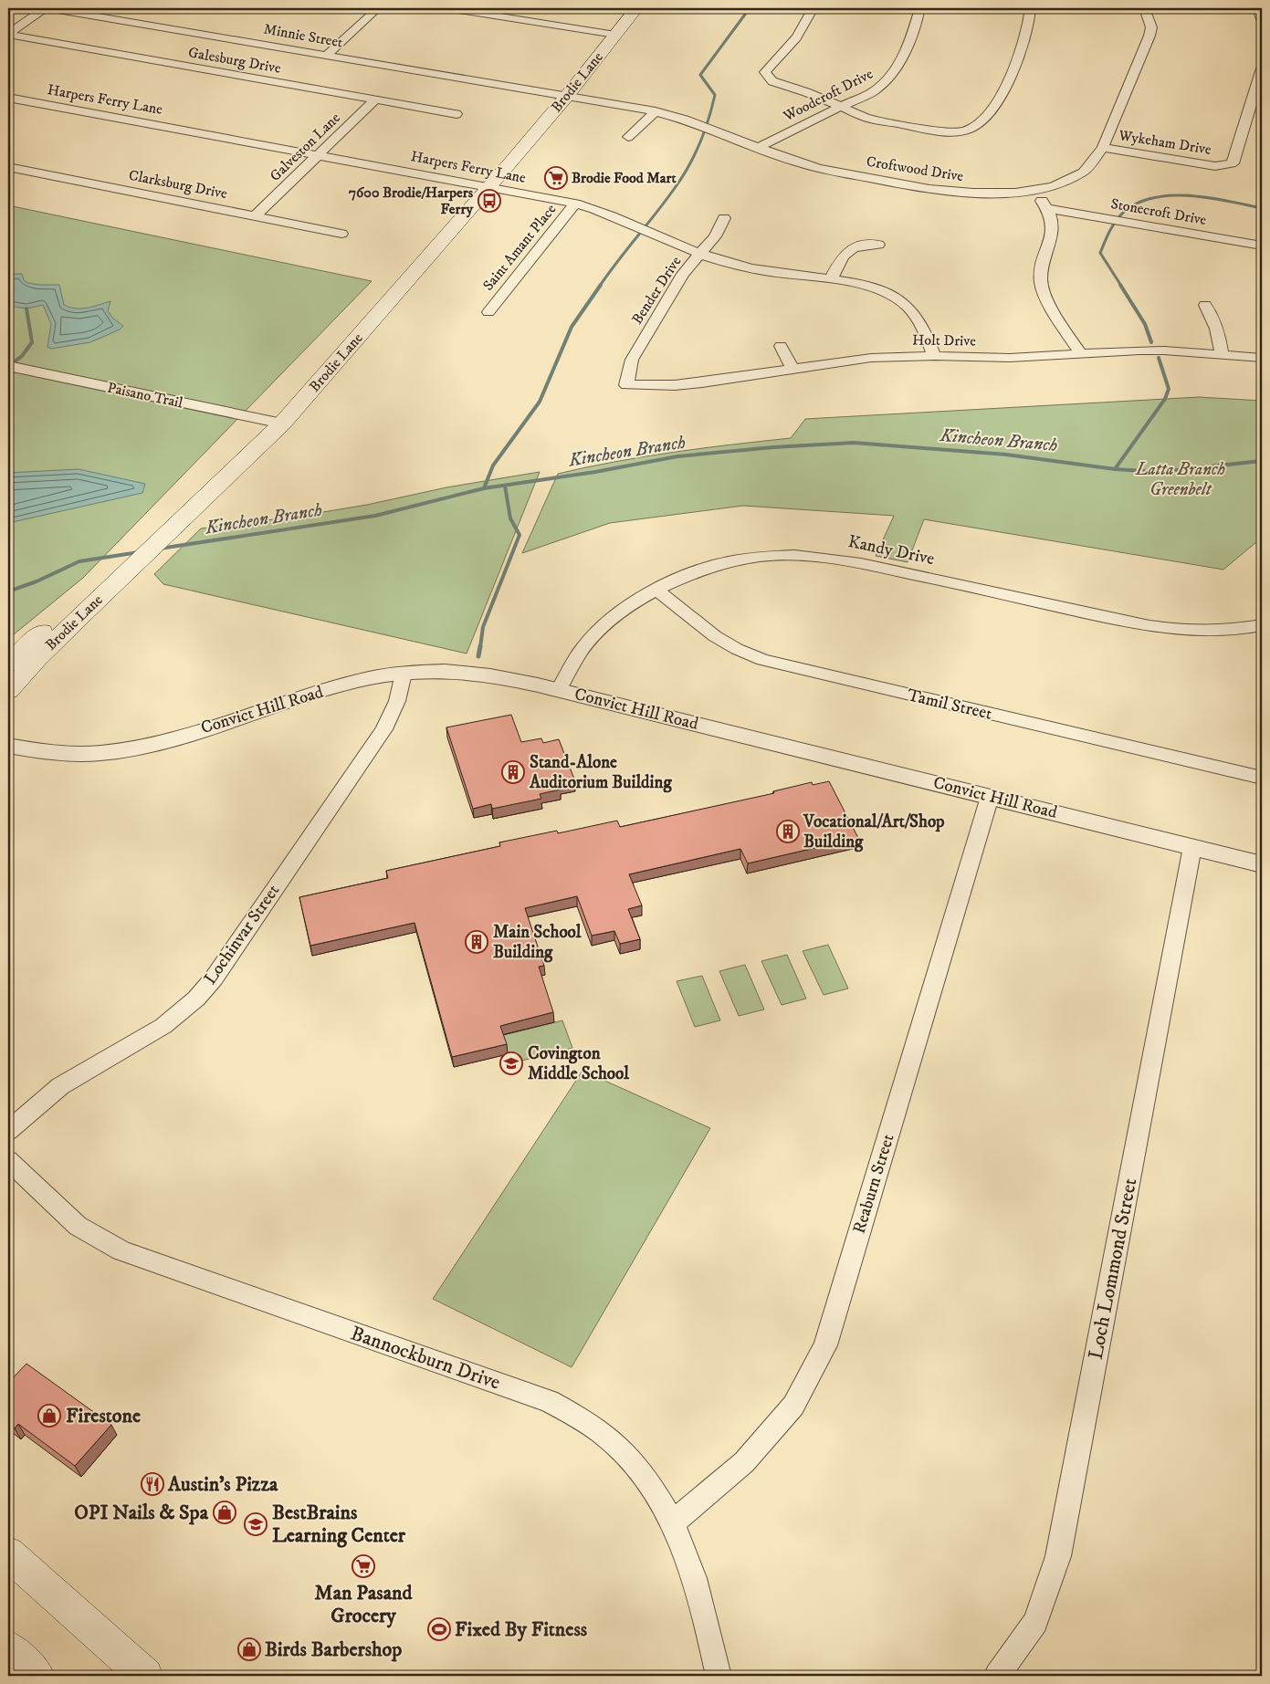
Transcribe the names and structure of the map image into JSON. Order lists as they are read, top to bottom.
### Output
{
  "streets": {
    "main road": ["Brodie Lane"],
    "street": [
      "Minnie Street",
      "Galesburg Drive",
      "Woodcroft Drive",
      "Harpers Ferry Lane",
      "Wykeham Drive",
      "Galveston Lane",
      "Croftwood Drive",
      "Clarksburg Drive",
      "Stonecroft Drive",
      "Saint Amant Place",
      "Bender Drive",
      "Holt Drive",
      "Paisano Trail",
      "Kandy Drive",
      "Tamil Street",
      "Convict Hill Road",
      "Lochinvar Street",
      "Reaburn Street",
      "Loch Lommond Street",
      "Bannockburn Drive"
    ]
  },
  "crossings": [
    ["Minnie Street", "Brodie Lane"],
    ["Minnie Street", "Croftwood Drive"],
    ["Galesburg Drive", "Galveston Lane"],
    ["Brodie Lane", "Harpers Ferry Lane"],
    ["Brodie Lane", "Croftwood Drive"],
    ["Brodie Lane", "Paisano Trail"],
    ["Woodcroft Drive", "Croftwood Drive"],
    ["Harpers Ferry Lane", "Galveston Lane"],
    ["Harpers Ferry Lane", "Saint Amant Place"],
    ["Harpers Ferry Lane", "Bender Drive"],
    ["Harpers Ferry Lane", "Holt Drive"],
    ["Wykeham Drive", "Croftwood Drive"],
    ["Galveston Lane", "Clarksburg Drive"],
    ["Bender Drive", "Holt Drive"],
    ["Kandy Drive", "Tamil Street"],
    ["Kandy Drive", "Convict Hill Road"],
    ["Convict Hill Road", "Lochinvar Street"],
    ["Convict Hill Road", "Reaburn Street"],
    ["Convict Hill Road", "Loch Lommond Street"],
    ["Reaburn Street", "Bannockburn Drive"]
  ],
  "water": ["Kincheon Branch"],
  "parks": ["Latta Branch Greenbelt"],
  "places": {
    "supermarket": ["Brodie Food Mart", "Man Pasand Grocery"],
    "bus stop": ["7600 Brodie/Harpers Ferry"],
    "building": ["Stand-Alone Auditorium Building", "Vocational/Art/Shop Building", "Main School Building"],
    "school or university": ["Covington Middle School", "BestBrains Learning Center"],
    "shop": ["Firestone", "OPI Nails & Spa", "Birds Barbershop"],
    "restaurant": ["Austin's Pizza"],
    "sports": ["Fixed By Fitness"]
  }
}
